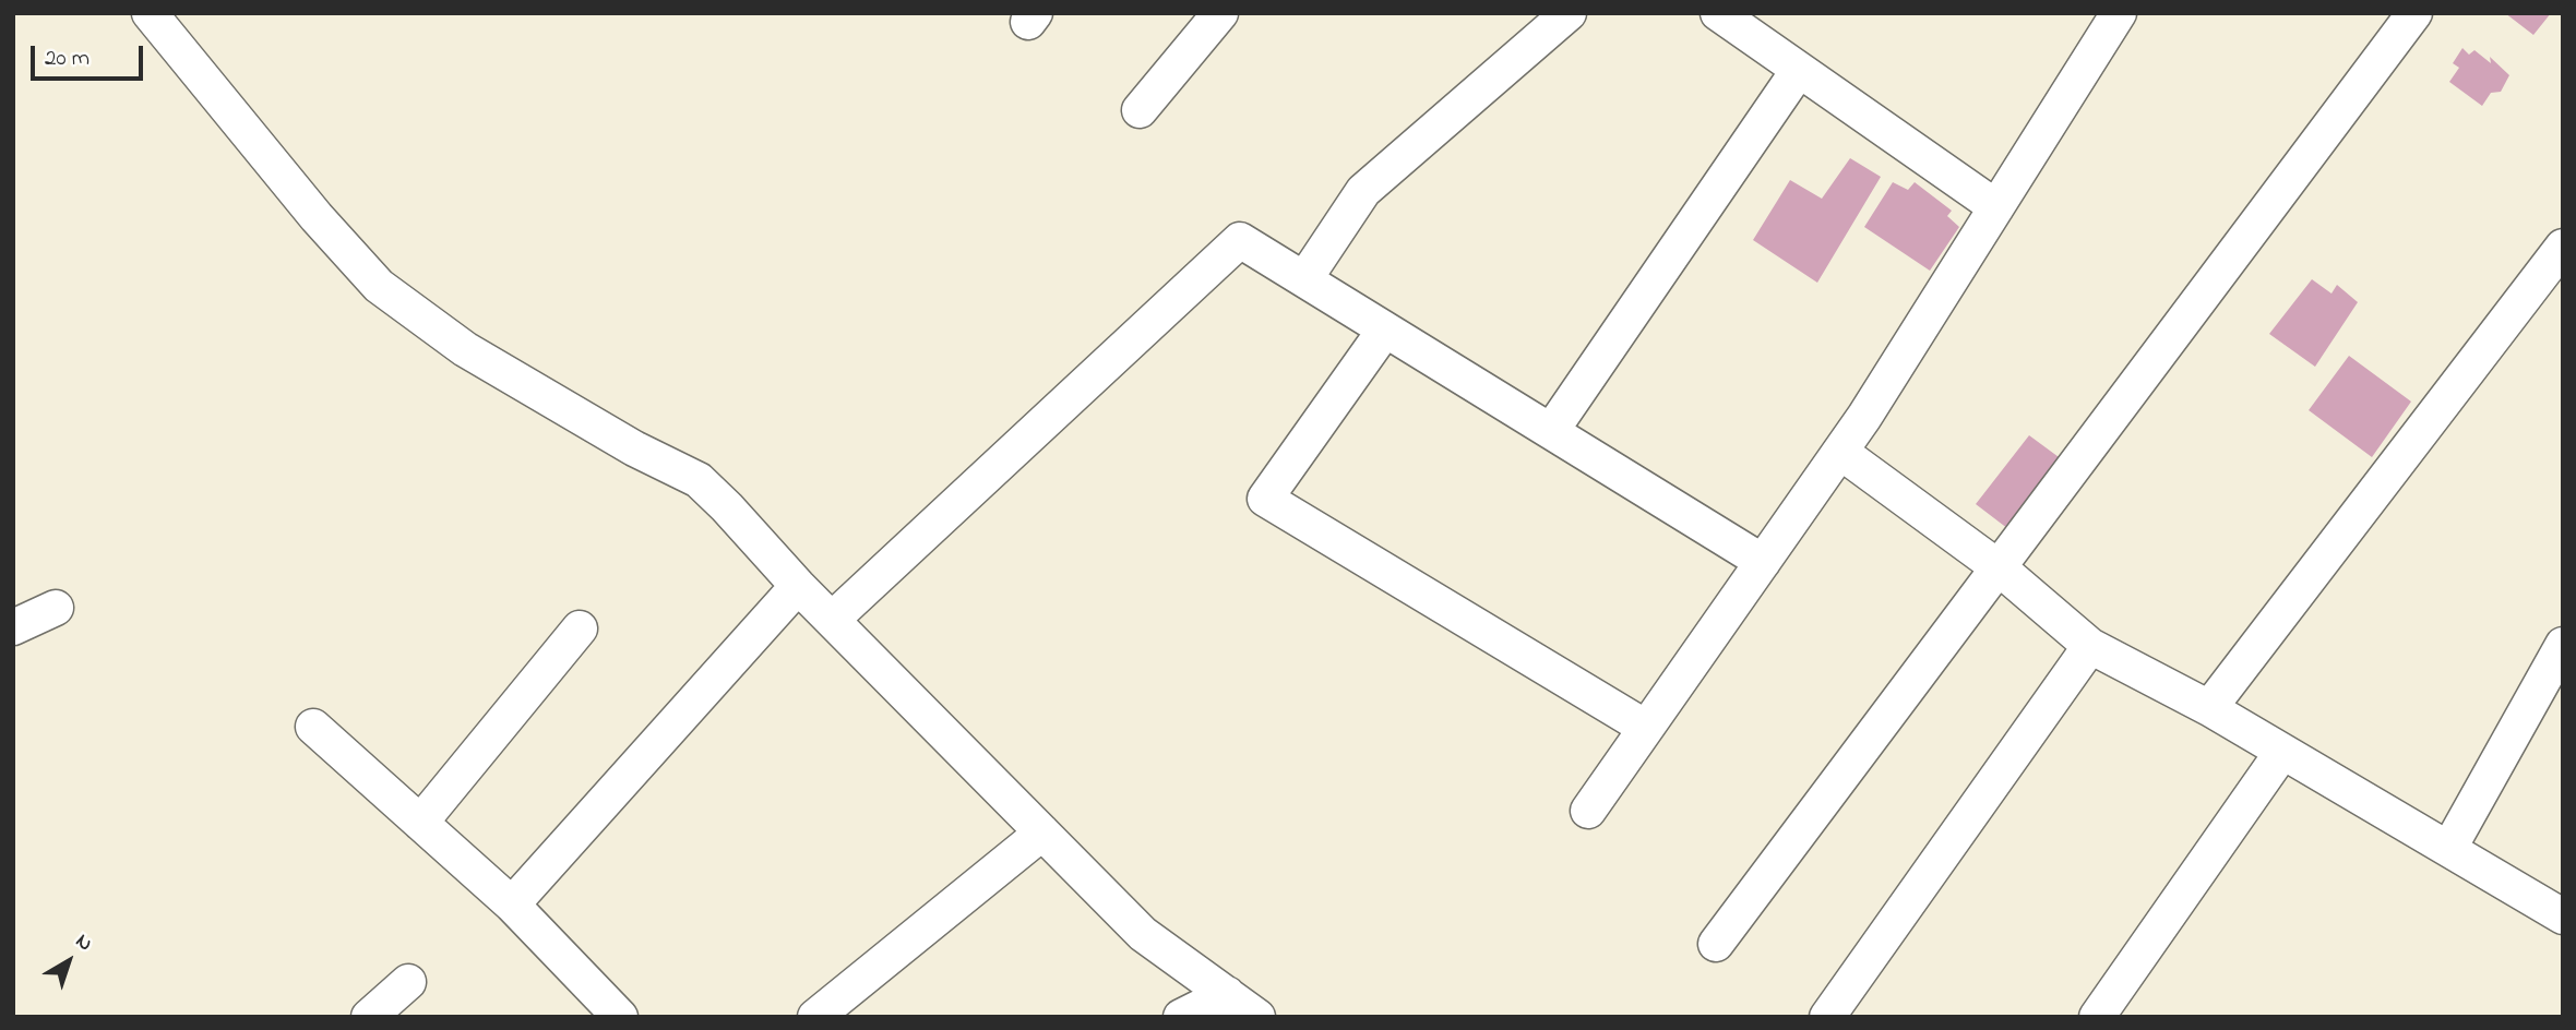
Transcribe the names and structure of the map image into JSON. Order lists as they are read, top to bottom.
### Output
{
  "scale_bar": "20 m",
  "north": "top right"
}
